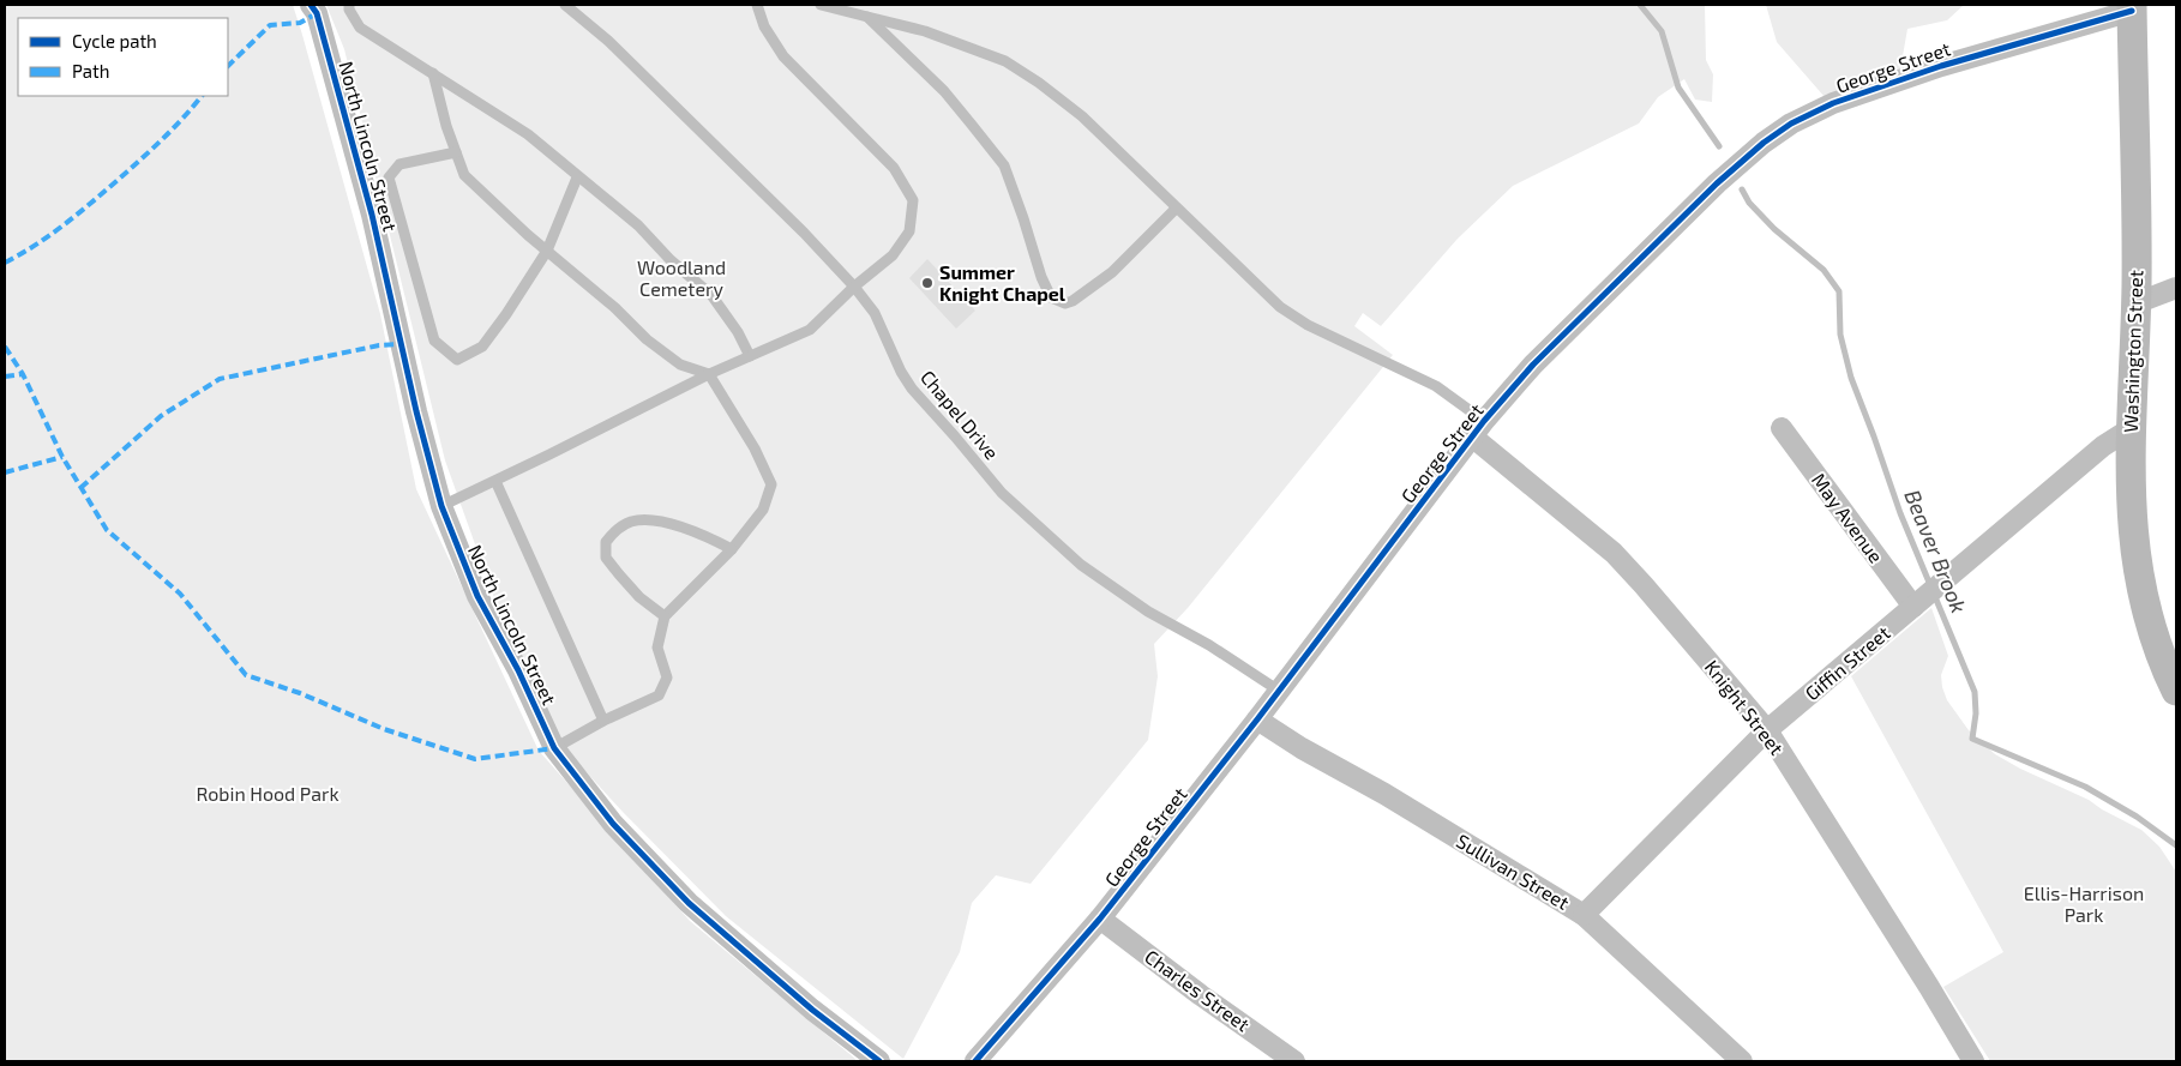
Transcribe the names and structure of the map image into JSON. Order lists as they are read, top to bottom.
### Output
{
  "streets": {
    "main road": ["Washington Street"],
    "street": [
      "George Street",
      "North Lincoln Street",
      "May Avenue",
      "Giffin Street",
      "Knight Street",
      "Sullivan Street",
      "Charles Street"
    ],
    "lane": ["Chapel Drive"]
  },
  "crossings": [
    ["George Street", "Washington Street"],
    ["George Street", "Chapel Drive"],
    ["George Street", "Knight Street"],
    ["George Street", "Sullivan Street"],
    ["George Street", "Charles Street"],
    ["Washington Street", "Giffin Street"],
    ["May Avenue", "Giffin Street"],
    ["Giffin Street", "Knight Street"],
    ["Giffin Street", "Sullivan Street"]
  ],
  "water": ["Beaver Brook"],
  "parks": ["Woodland Cemetery", "Robin Hood Park", "Ellis-Harrison Park"],
  "places": ["Summer Knight Chapel"],
  "legend": ["Cycle path", "Path"]
}
